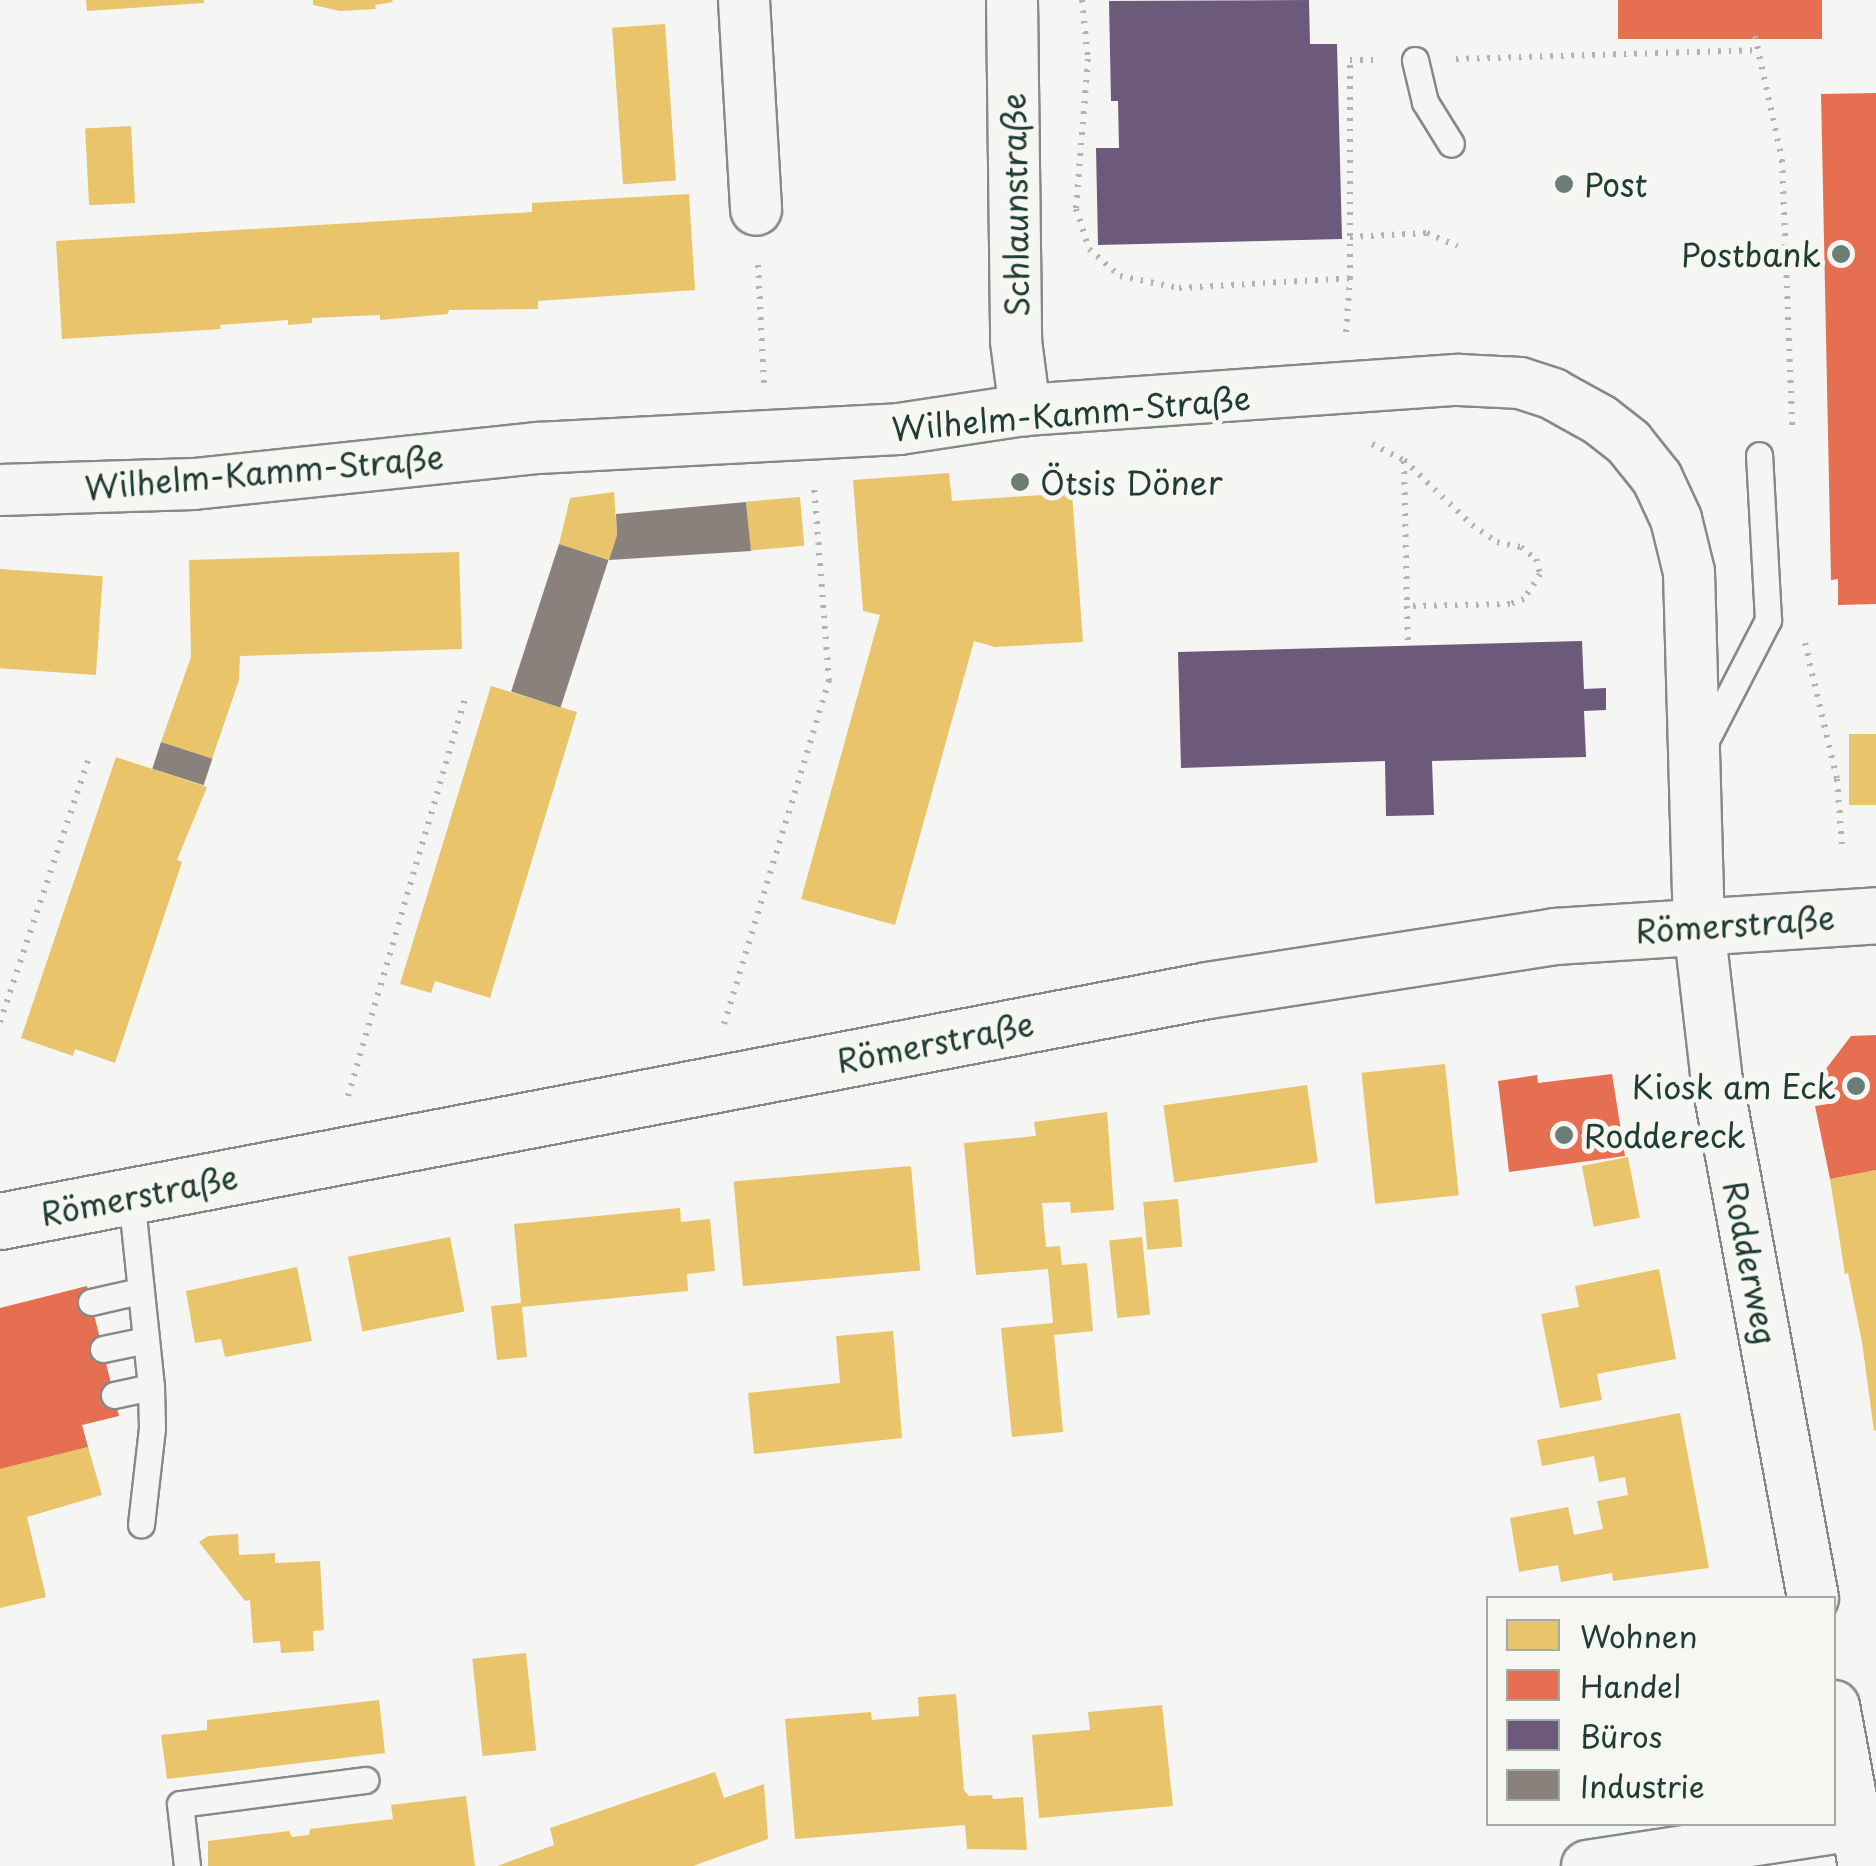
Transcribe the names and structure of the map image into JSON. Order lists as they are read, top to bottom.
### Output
{
  "streets": {
    "main road": ["Römerstraße"],
    "street": ["Schlaunstraße", "Wilhelm-Kamm-Straße", "Rodderweg"]
  },
  "crossings": [
    ["Schlaunstraße", "Wilhelm-Kamm-Straße"],
    ["Wilhelm-Kamm-Straße", "Römerstraße"],
    ["Wilhelm-Kamm-Straße", "Rodderweg"],
    ["Römerstraße", "Rodderweg"]
  ],
  "places": [
    "Post",
    "Postbank",
    "Ötsis Döner",
    "Kiosk am Eck",
    "Roddereck"
  ],
  "legend": [
    "Wohnen",
    "Handel",
    "Büros",
    "Industrie"
  ]
}
